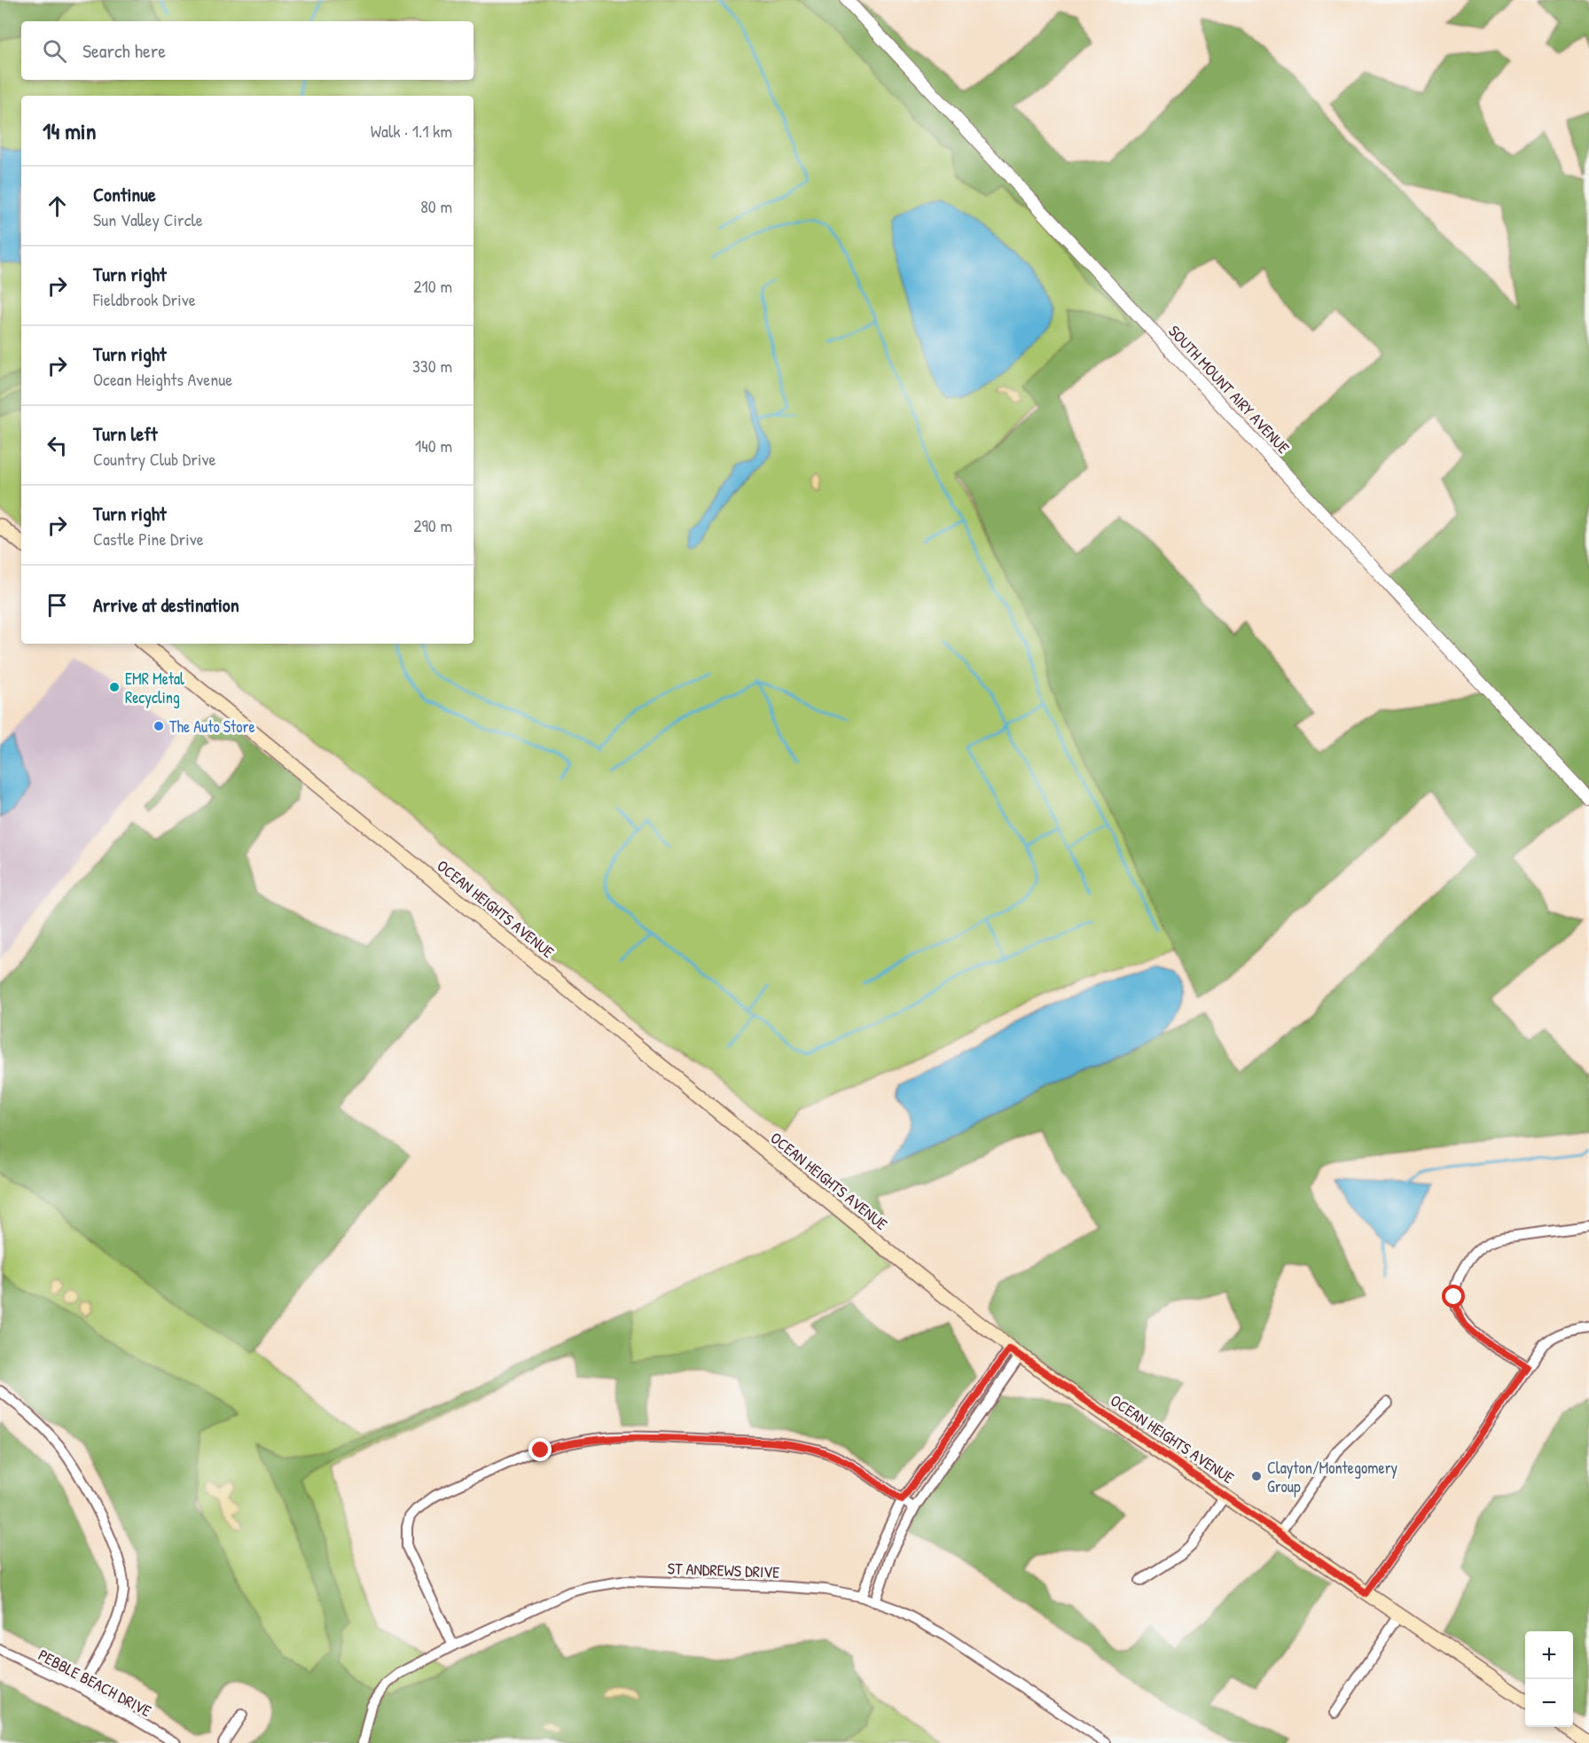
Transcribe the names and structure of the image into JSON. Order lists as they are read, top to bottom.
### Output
{
  "streets": {
    "main road": ["OCEAN HEIGHTS AVENUE"],
    "street": ["SOUTH MOUNT AIRY AVENUE", "ST ANDREWS DRIVE", "PEBBLE BEACH DRIVE"]
  },
  "places": ["EMR Metal Recycling", "The Auto Store", "Clayton/Montegomery Group"],
  "page": {
    "search": "Search here",
    "heading": ["14 min", "Walk · 1.1 km"],
    "list": [
      ["Continue", "Sun Valley Circle", "80 m"],
      ["Turn right", "Fieldbrook Drive", "210 m"],
      ["Turn right", "Ocean Heights Avenue", "330 m"],
      ["Turn left", "Country Club Drive", "140 m"],
      ["Turn right", "Castle Pine Drive", "290 m"],
      "Arrive at destination"
    ],
    "map_buttons": ["+", "−"]
  }
}
